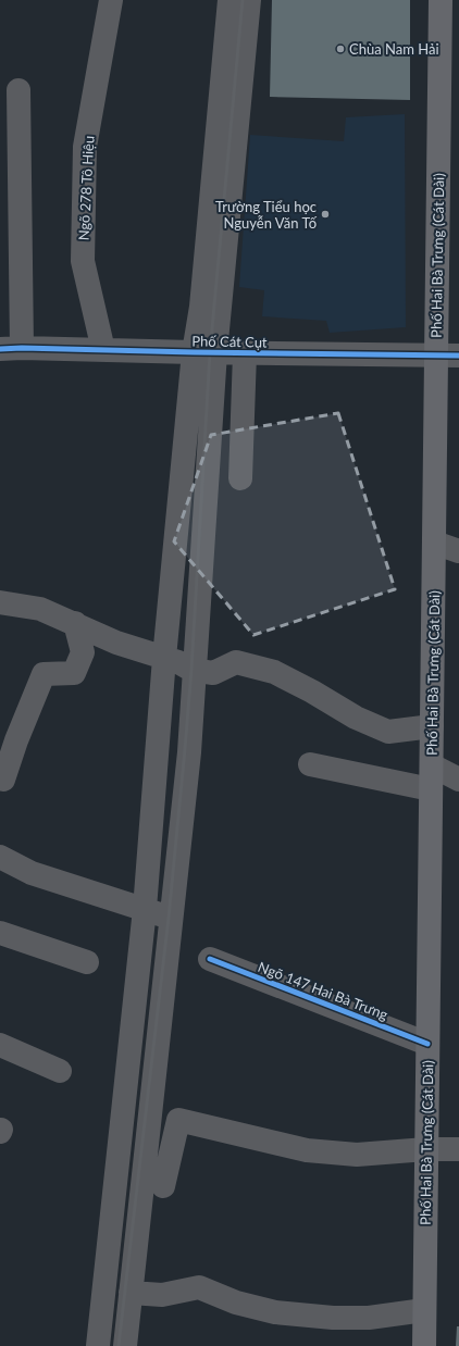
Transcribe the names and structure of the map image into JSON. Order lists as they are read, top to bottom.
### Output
{
  "streets": {
    "main road": ["Phố Hai Bà Trưng (Cát Dài)"],
    "street": ["Ngõ 278 Tô Hiệu", "Phố Cát Cụt", "Ngõ 147 Hai Bà Trưng"]
  },
  "crossings": [
    ["Ngõ 278 Tô Hiệu", "Phố Cát Cụt"],
    ["Phố Hai Bà Trưng (Cát Dài)", "Phố Cát Cụt"],
    ["Phố Hai Bà Trưng (Cát Dài)", "Ngõ 147 Hai Bà Trưng"]
  ],
  "places": ["Chùa Nam Hải", "Trường Tiểu học Nguyễn Văn Tố"]
}
